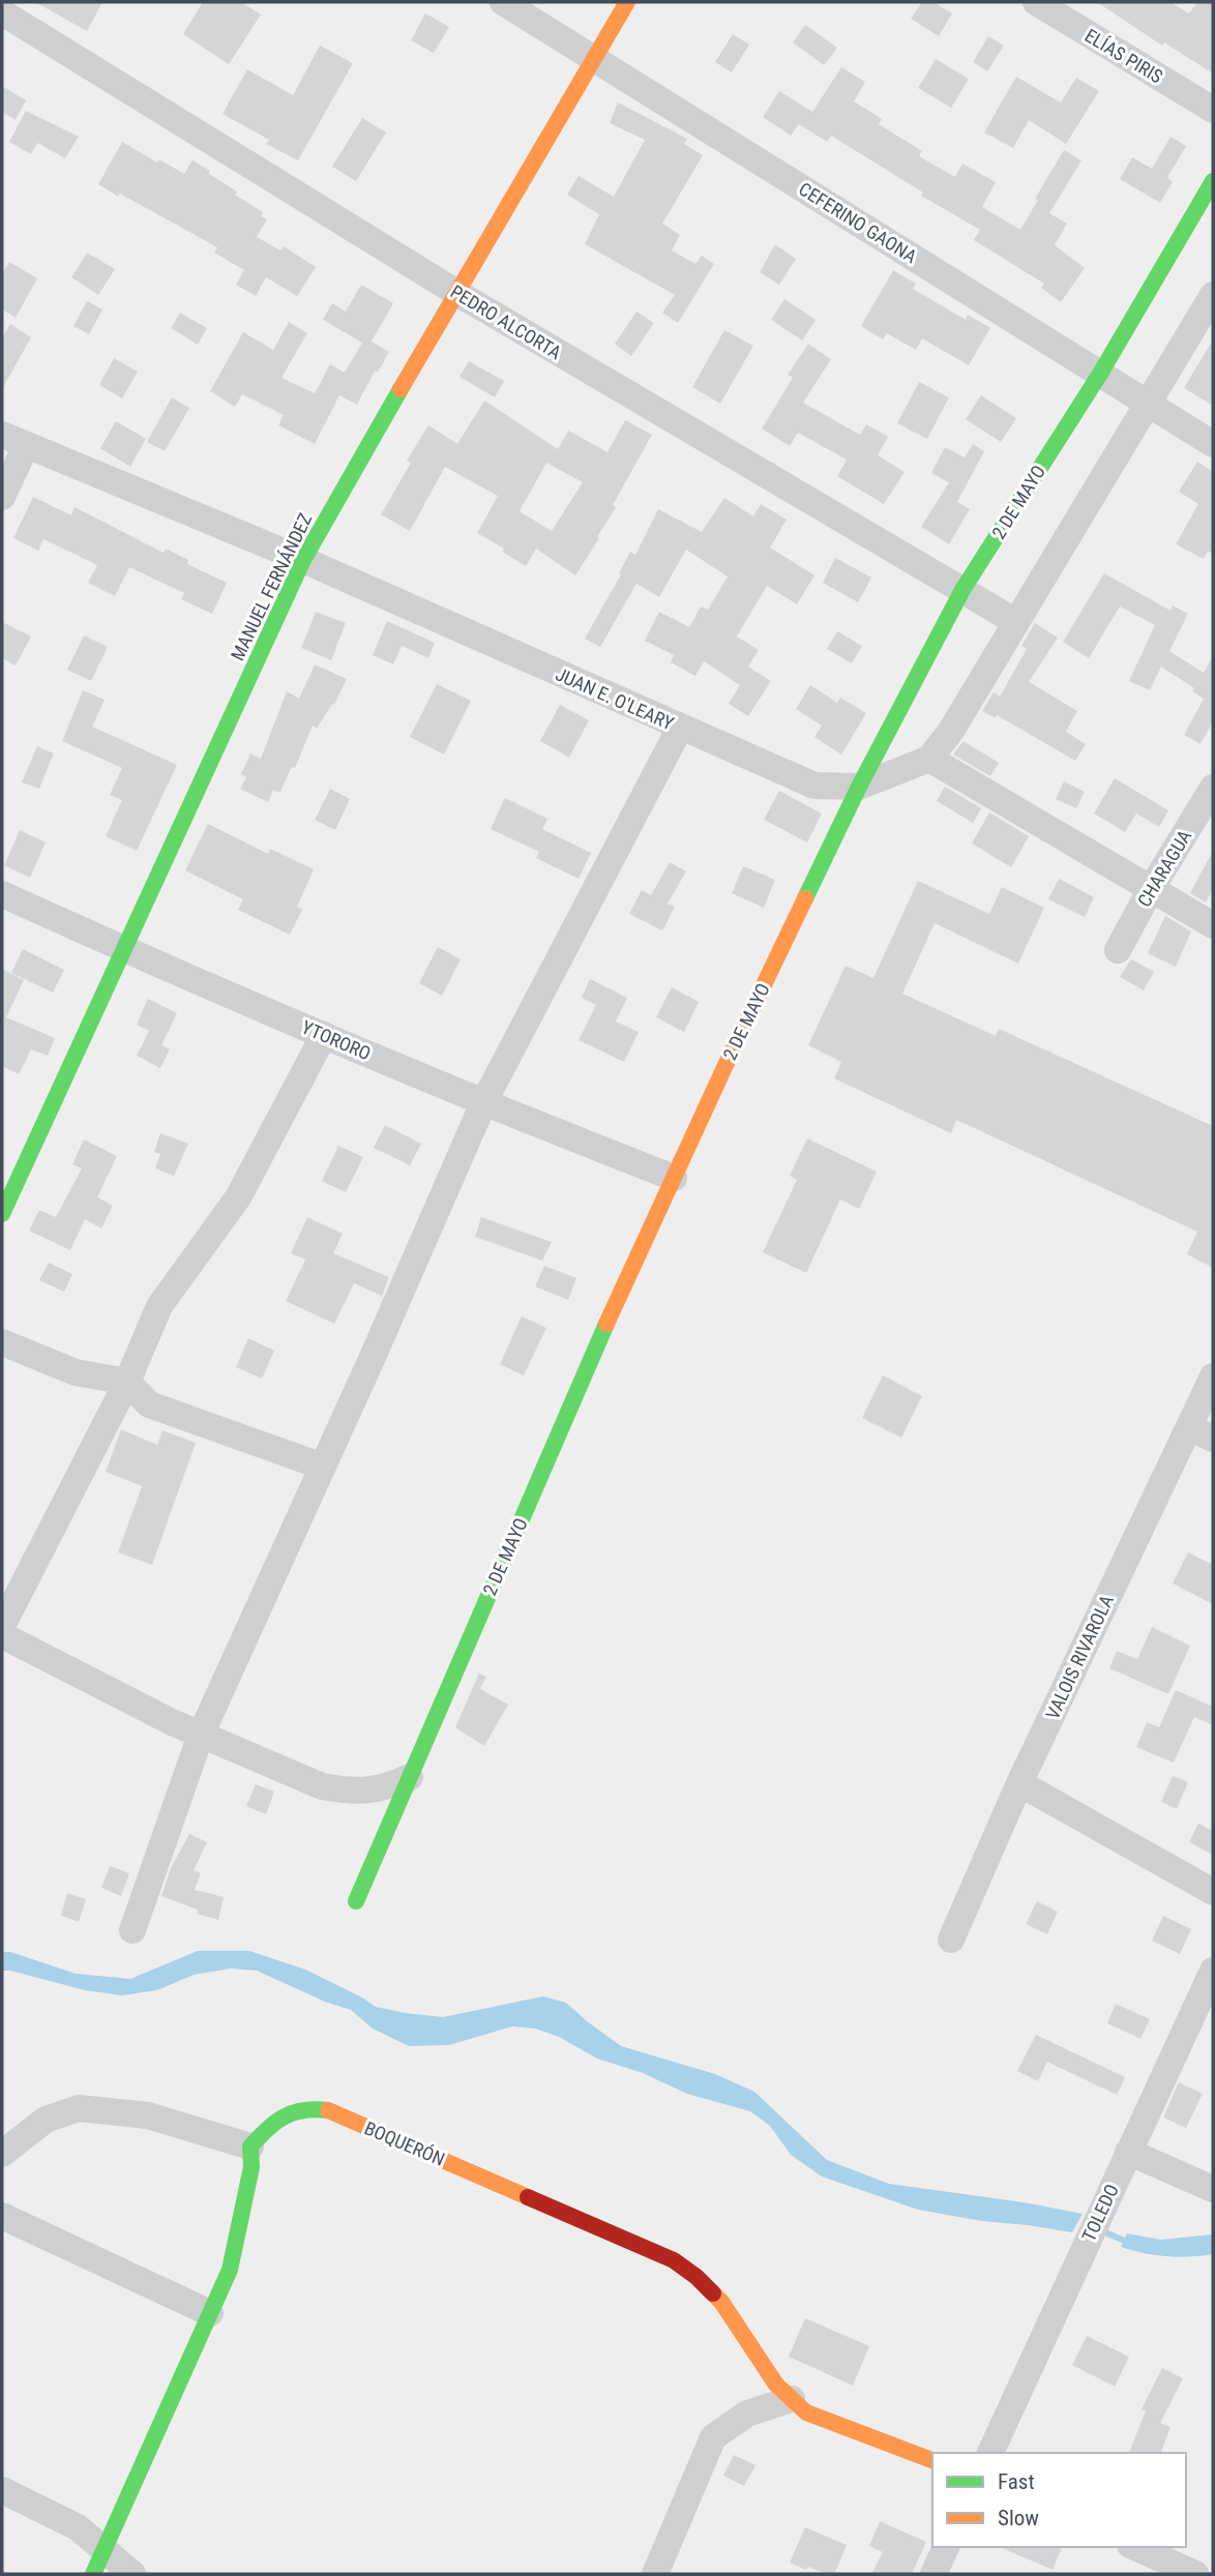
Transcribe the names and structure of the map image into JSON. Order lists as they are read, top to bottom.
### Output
{
  "streets": {
    "street": [
      "ELÍAS PIRIS",
      "CEFERINO GAONA",
      "PEDRO ALCORTA",
      "2 DE MAYO",
      "MANUEL FERNÁNDEZ",
      "JUAN E. O'LEARY",
      "CHARAGUA",
      "YTORORO",
      "VALOIS RIVAROLA",
      "BOQUERÓN",
      "TOLEDO"
    ]
  },
  "crossings": [
    ["CEFERINO GAONA", "2 DE MAYO"],
    ["CEFERINO GAONA", "MANUEL FERNÁNDEZ"],
    ["PEDRO ALCORTA", "2 DE MAYO"],
    ["PEDRO ALCORTA", "MANUEL FERNÁNDEZ"],
    ["2 DE MAYO", "JUAN E. O'LEARY"],
    ["2 DE MAYO", "YTORORO"],
    ["MANUEL FERNÁNDEZ", "JUAN E. O'LEARY"],
    ["MANUEL FERNÁNDEZ", "YTORORO"]
  ],
  "legend": ["Fast", "Slow"]
}
